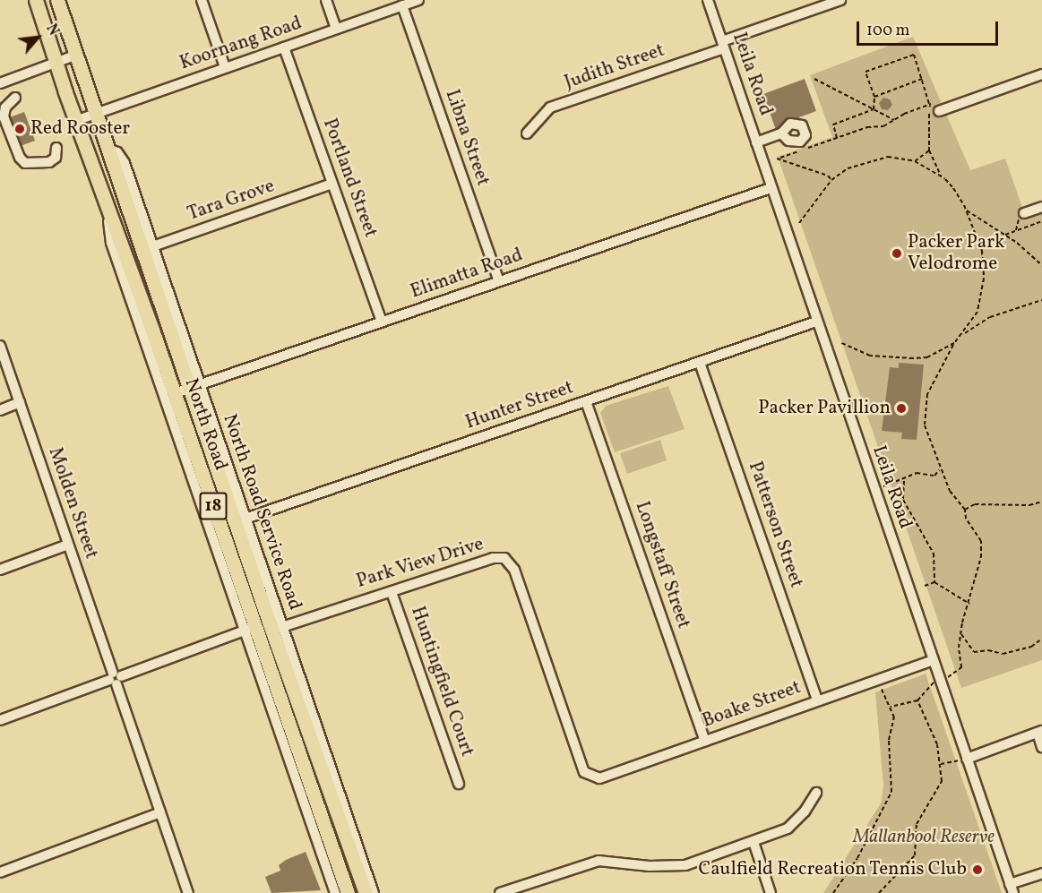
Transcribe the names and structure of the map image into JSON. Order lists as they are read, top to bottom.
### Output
{
  "streets": {
    "highway": ["North Road", "18"],
    "street": [
      "Koornang Road",
      "Judith Street",
      "Leila Road",
      "Libna Street",
      "Portland Street",
      "Tara Grove",
      "Elimatta Road",
      "Hunter Street",
      "Molden Street",
      "North Road Service Road",
      "Patterson Street",
      "Park View Drive",
      "Longstaff Street",
      "Huntingfield Court",
      "Boake Street"
    ]
  },
  "crossings": [
    ["Koornang Road", "Libna Street"],
    ["Koornang Road", "Portland Street"],
    ["Koornang Road", "North Road"],
    ["Judith Street", "Leila Road"],
    ["Leila Road", "Elimatta Road"],
    ["Leila Road", "Hunter Street"],
    ["Leila Road", "Boake Street"],
    ["Libna Street", "Elimatta Road"],
    ["Portland Street", "Tara Grove"],
    ["Portland Street", "Elimatta Road"],
    ["Tara Grove", "North Road"],
    ["Elimatta Road", "North Road"],
    ["Hunter Street", "North Road"],
    ["Hunter Street", "North Road Service Road"],
    ["Hunter Street", "Patterson Street"],
    ["Hunter Street", "Longstaff Street"],
    ["North Road", "North Road Service Road"],
    ["North Road Service Road", "Park View Drive"],
    ["Patterson Street", "Boake Street"],
    ["Park View Drive", "Huntingfield Court"],
    ["Park View Drive", "Boake Street"],
    ["Longstaff Street", "Boake Street"]
  ],
  "parks": ["Mallanbool Reserve"],
  "places": [
    "Red Rooster",
    "Packer Park Velodrome",
    "Packer Pavillion",
    "Caulfield Recreation Tennis Club"
  ],
  "scale_bar": "100 m",
  "north": "top right"
}
